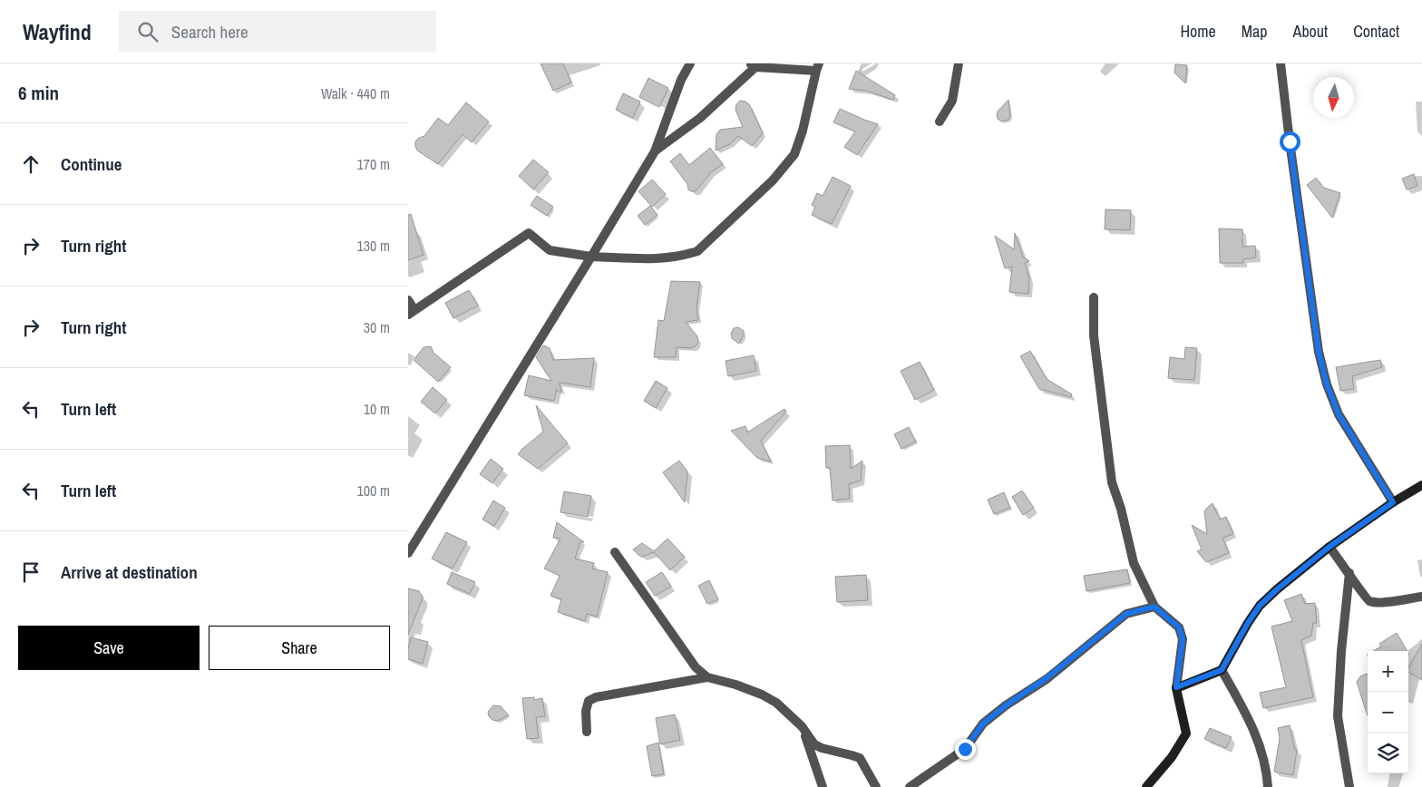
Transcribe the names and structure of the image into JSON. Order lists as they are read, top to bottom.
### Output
{
  "north": "bottom",
  "page": {
    "header": "Wayfind",
    "search": "Search here",
    "nav": [
      "Home",
      "Map",
      "About",
      "Contact"
    ],
    "heading": ["6 min", "Walk · 440 m"],
    "list": [
      ["Continue", "170 m"],
      ["Turn right", "130 m"],
      ["Turn right", "30 m"],
      ["Turn left", "10 m"],
      ["Turn left", "100 m"],
      "Arrive at destination"
    ],
    "buttons": ["Save", "Share"],
    "map_buttons": ["+", "−"]
  }
}
